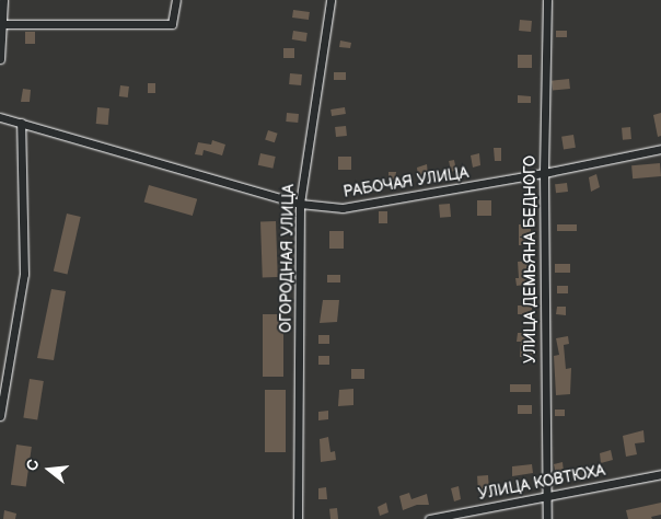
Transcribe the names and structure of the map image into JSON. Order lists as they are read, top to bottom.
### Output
{
  "streets": {
    "street": [
      "РАБОЧАЯ УЛИЦА",
      "ОГОРОДНАЯ УЛИЦА",
      "УЛИЦА ДЕМЬЯНА БЕДНОГО",
      "УЛИЦА КОВТЮХА"
    ]
  },
  "crossings": [
    ["РАБОЧАЯ УЛИЦА", "ОГОРОДНАЯ УЛИЦА"],
    ["РАБОЧАЯ УЛИЦА", "УЛИЦА ДЕМЬЯНА БЕДНОГО"],
    ["УЛИЦА ДЕМЬЯНА БЕДНОГО", "УЛИЦА КОВТЮХА"]
  ],
  "north": "left"
}
